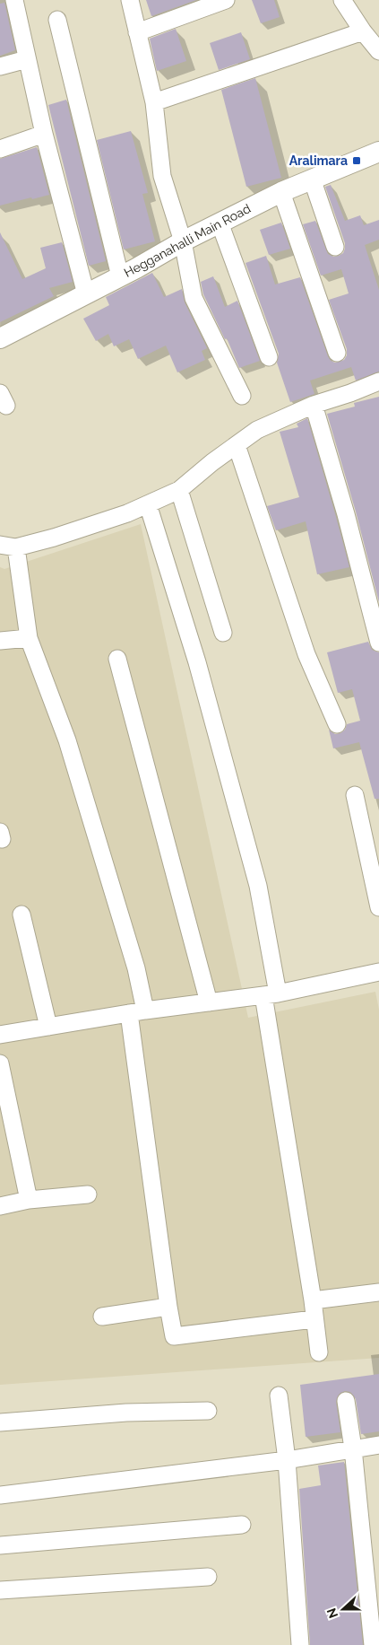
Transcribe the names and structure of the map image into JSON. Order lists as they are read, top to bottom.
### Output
{
  "streets": {
    "main road": ["Hegganahalli Main Road"]
  },
  "places": {
    "transit": ["Aralimara"]
  },
  "north": "left"
}
